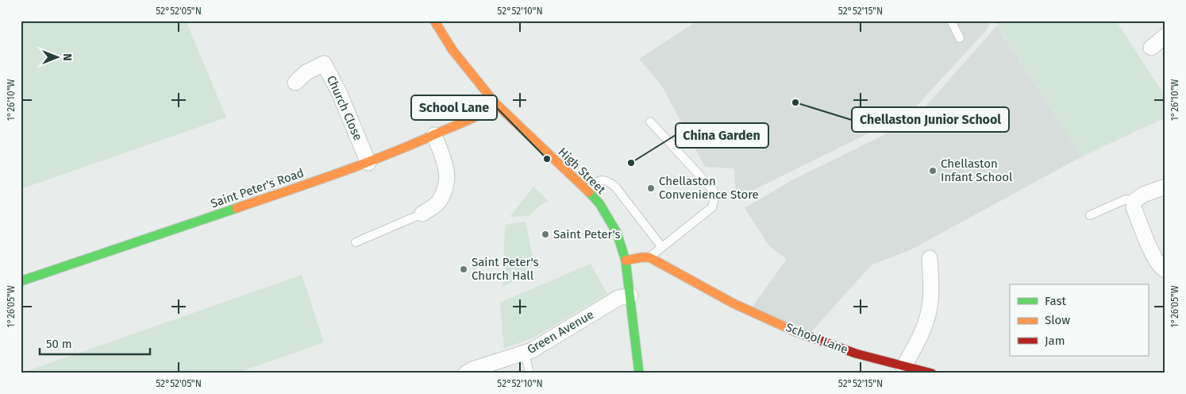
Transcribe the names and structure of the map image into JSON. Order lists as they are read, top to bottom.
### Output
{
  "streets": {
    "street": [
      "Church Close",
      "High Street",
      "Saint Peter's Road",
      "Green Avenue",
      "School Lane"
    ]
  },
  "crossings": [
    ["Church Close", "Saint Peter's Road"],
    ["High Street", "Saint Peter's Road"],
    ["High Street", "Green Avenue"]
  ],
  "places": [
    "Chellaston Junior School",
    "School Lane",
    "China Garden",
    "Chellaston Infant School",
    "Chellaston Convenience Store",
    "Saint Peter's",
    "Saint Peter's Church Hall"
  ],
  "legend": ["Fast", "Slow", "Jam"],
  "scale_bar": "50 m",
  "north": "right",
  "coordinates": [
    "52°52'05\"N",
    "52°52'10\"N",
    "52°52'15\"N",
    "1°26'10\"W",
    "1°26'05\"W"
  ]
}
